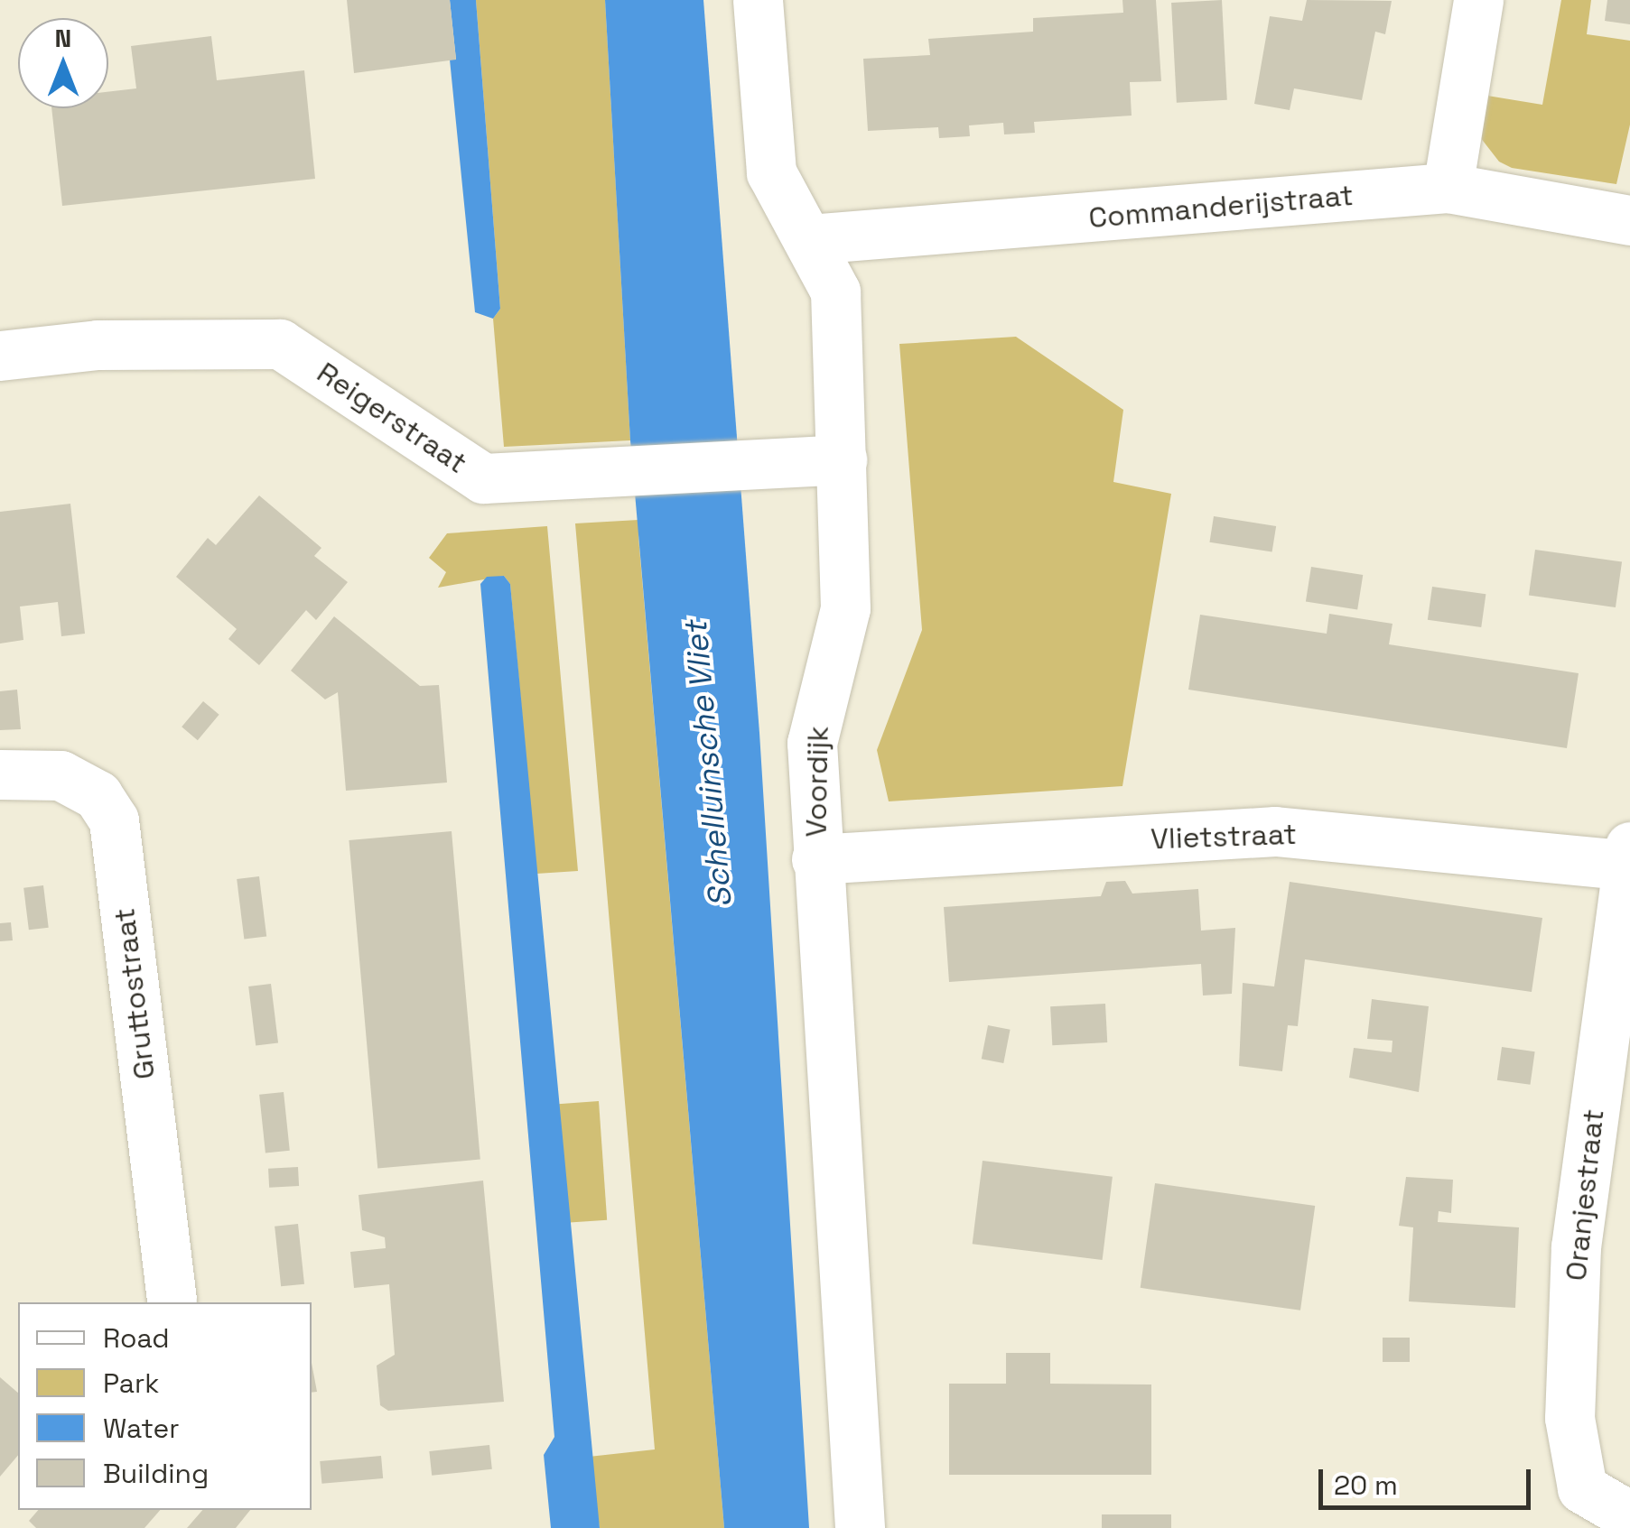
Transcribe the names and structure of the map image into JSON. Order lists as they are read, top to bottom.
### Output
{
  "streets": {
    "street": [
      "Commanderijstraat",
      "Reigerstraat",
      "Voordijk",
      "Vlietstraat",
      "Gruttostraat",
      "Oranjestraat"
    ]
  },
  "crossings": [
    ["Commanderijstraat", "Voordijk"],
    ["Reigerstraat", "Voordijk"],
    ["Voordijk", "Vlietstraat"],
    ["Vlietstraat", "Oranjestraat"]
  ],
  "water": ["Schelluinsche Vliet"],
  "legend": [
    "Road",
    "Park",
    "Water",
    "Building"
  ],
  "scale_bar": "20 m",
  "north": "top"
}
